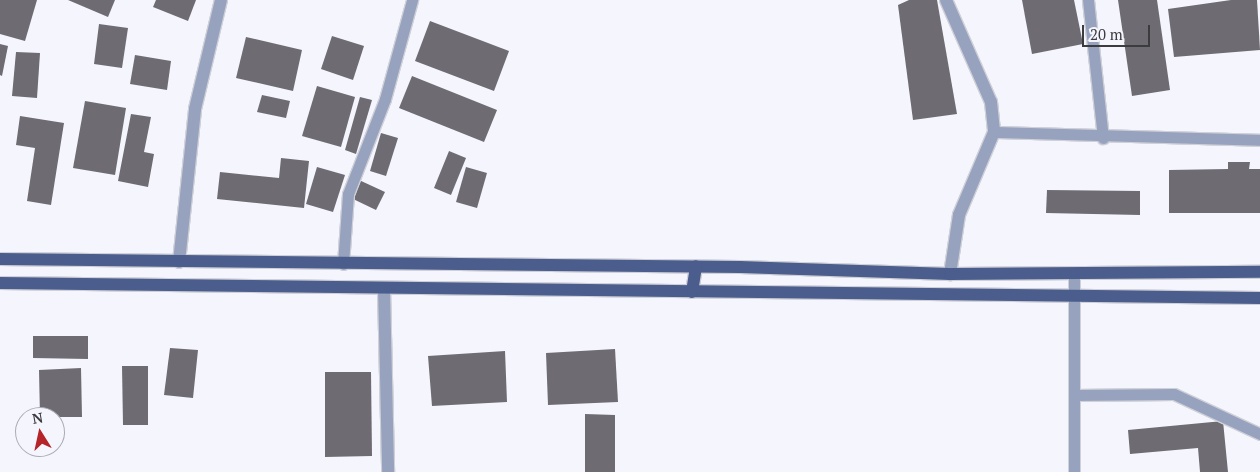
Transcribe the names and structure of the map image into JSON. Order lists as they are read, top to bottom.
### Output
{
  "scale_bar": "20 m",
  "north": "top"
}
